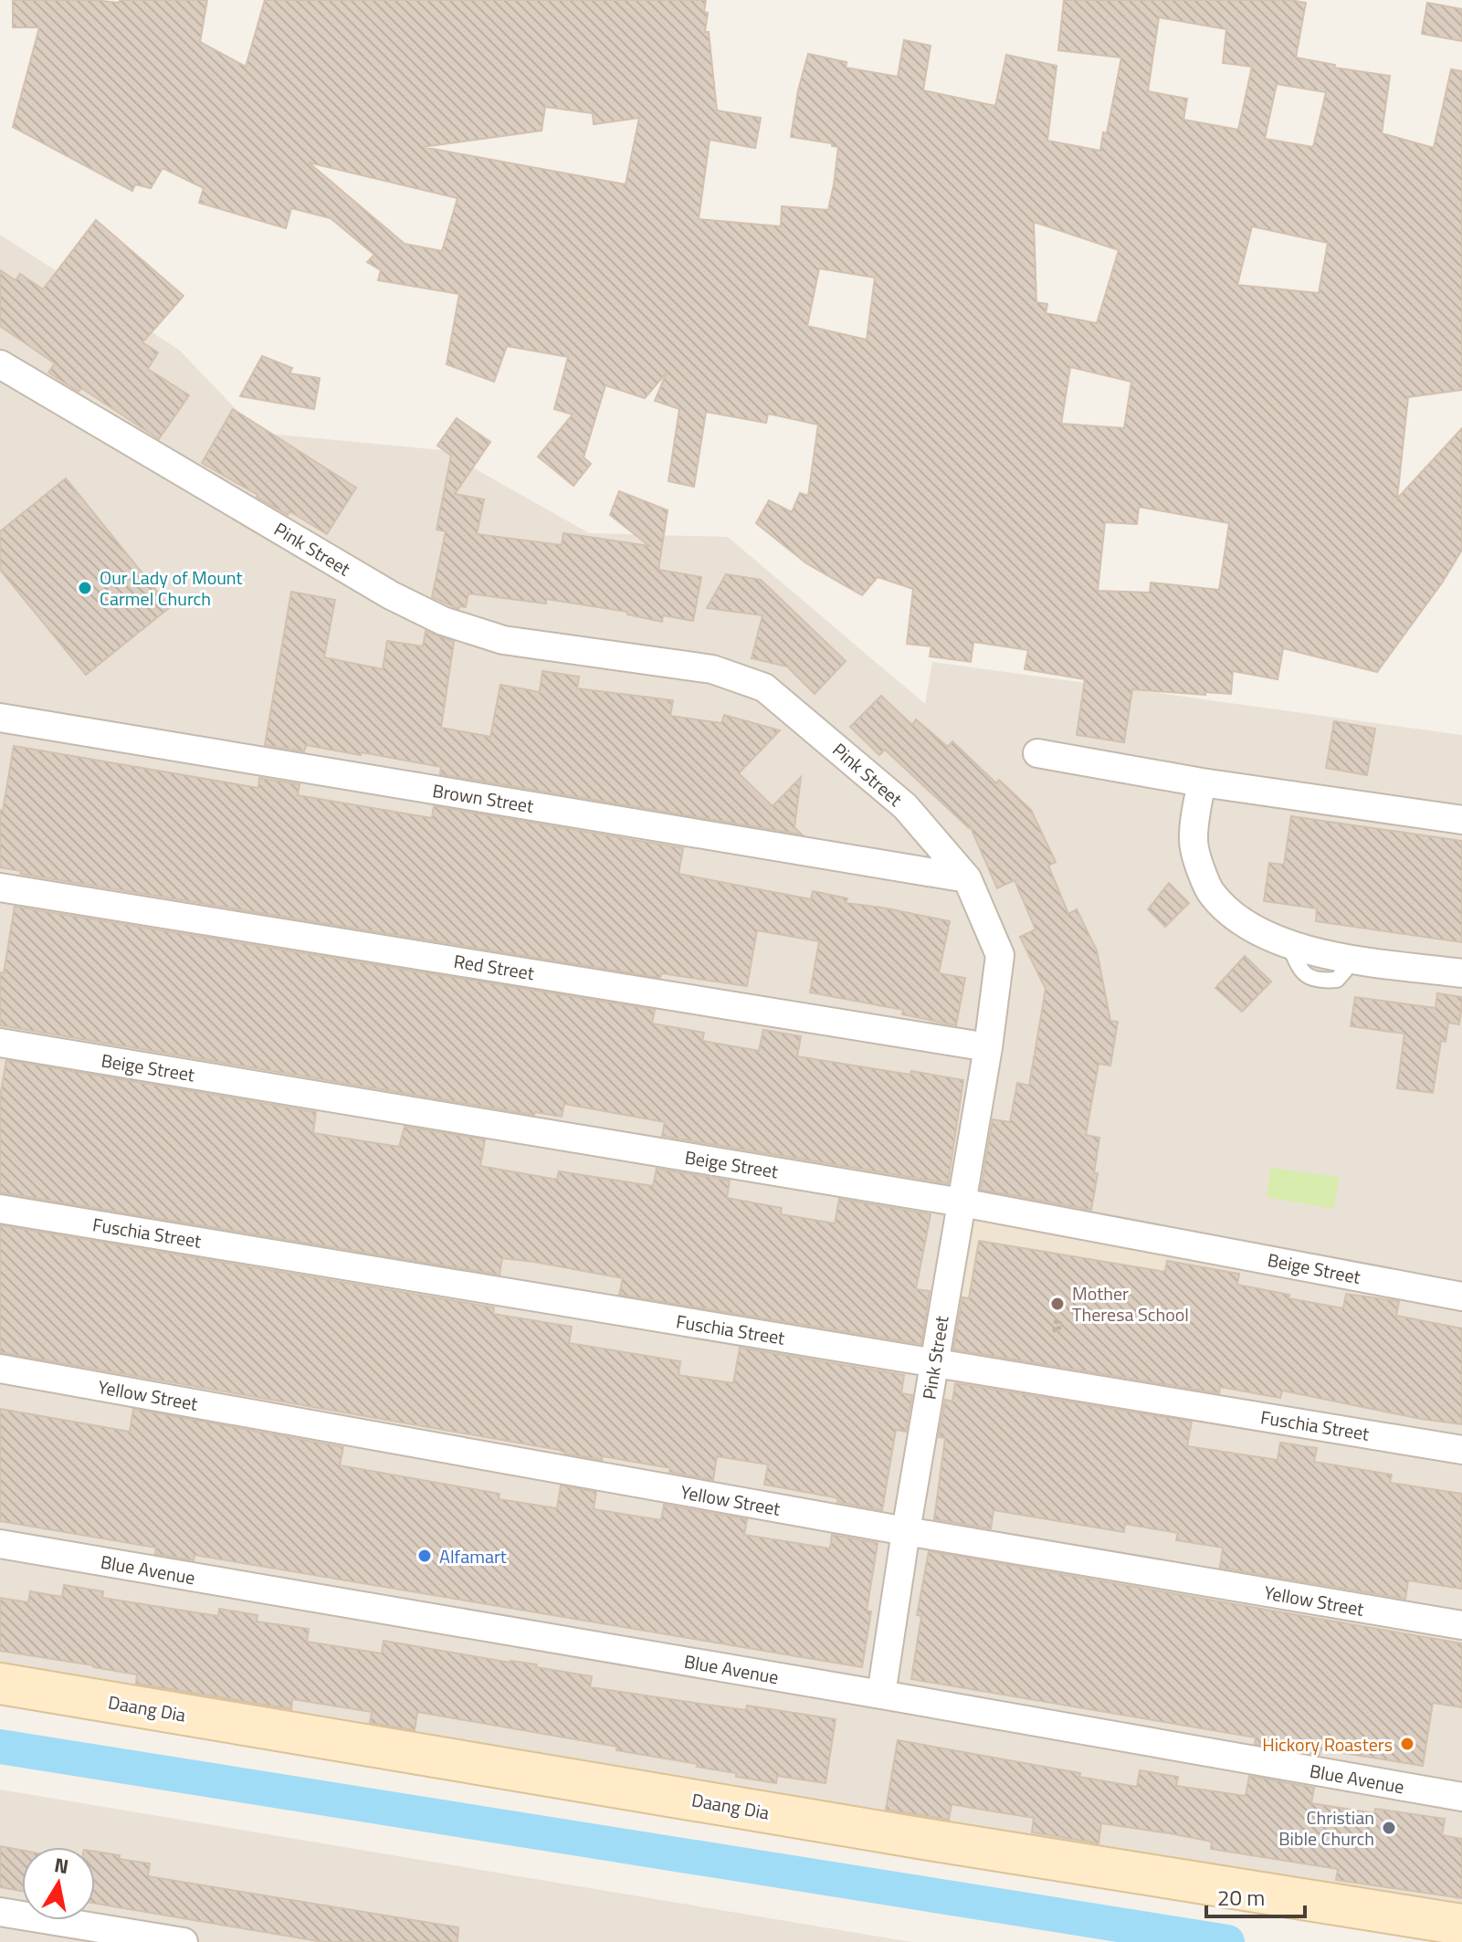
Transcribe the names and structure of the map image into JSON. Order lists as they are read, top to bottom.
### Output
{
  "streets": {
    "street": [
      "Pink Street",
      "Brown Street",
      "Red Street",
      "Beige Street",
      "Fuschia Street",
      "Yellow Street",
      "Blue Avenue",
      "Daang Dia"
    ]
  },
  "crossings": [
    ["Pink Street", "Brown Street"],
    ["Pink Street", "Red Street"],
    ["Pink Street", "Beige Street"],
    ["Pink Street", "Fuschia Street"],
    ["Pink Street", "Yellow Street"],
    ["Pink Street", "Blue Avenue"]
  ],
  "places": [
    "Our Lady of Mount Carmel Church",
    "Mother Theresa School",
    "Alfamart",
    "Hickory Roasters",
    "Christian Bible Church"
  ],
  "scale_bar": "20 m",
  "north": "top"
}
